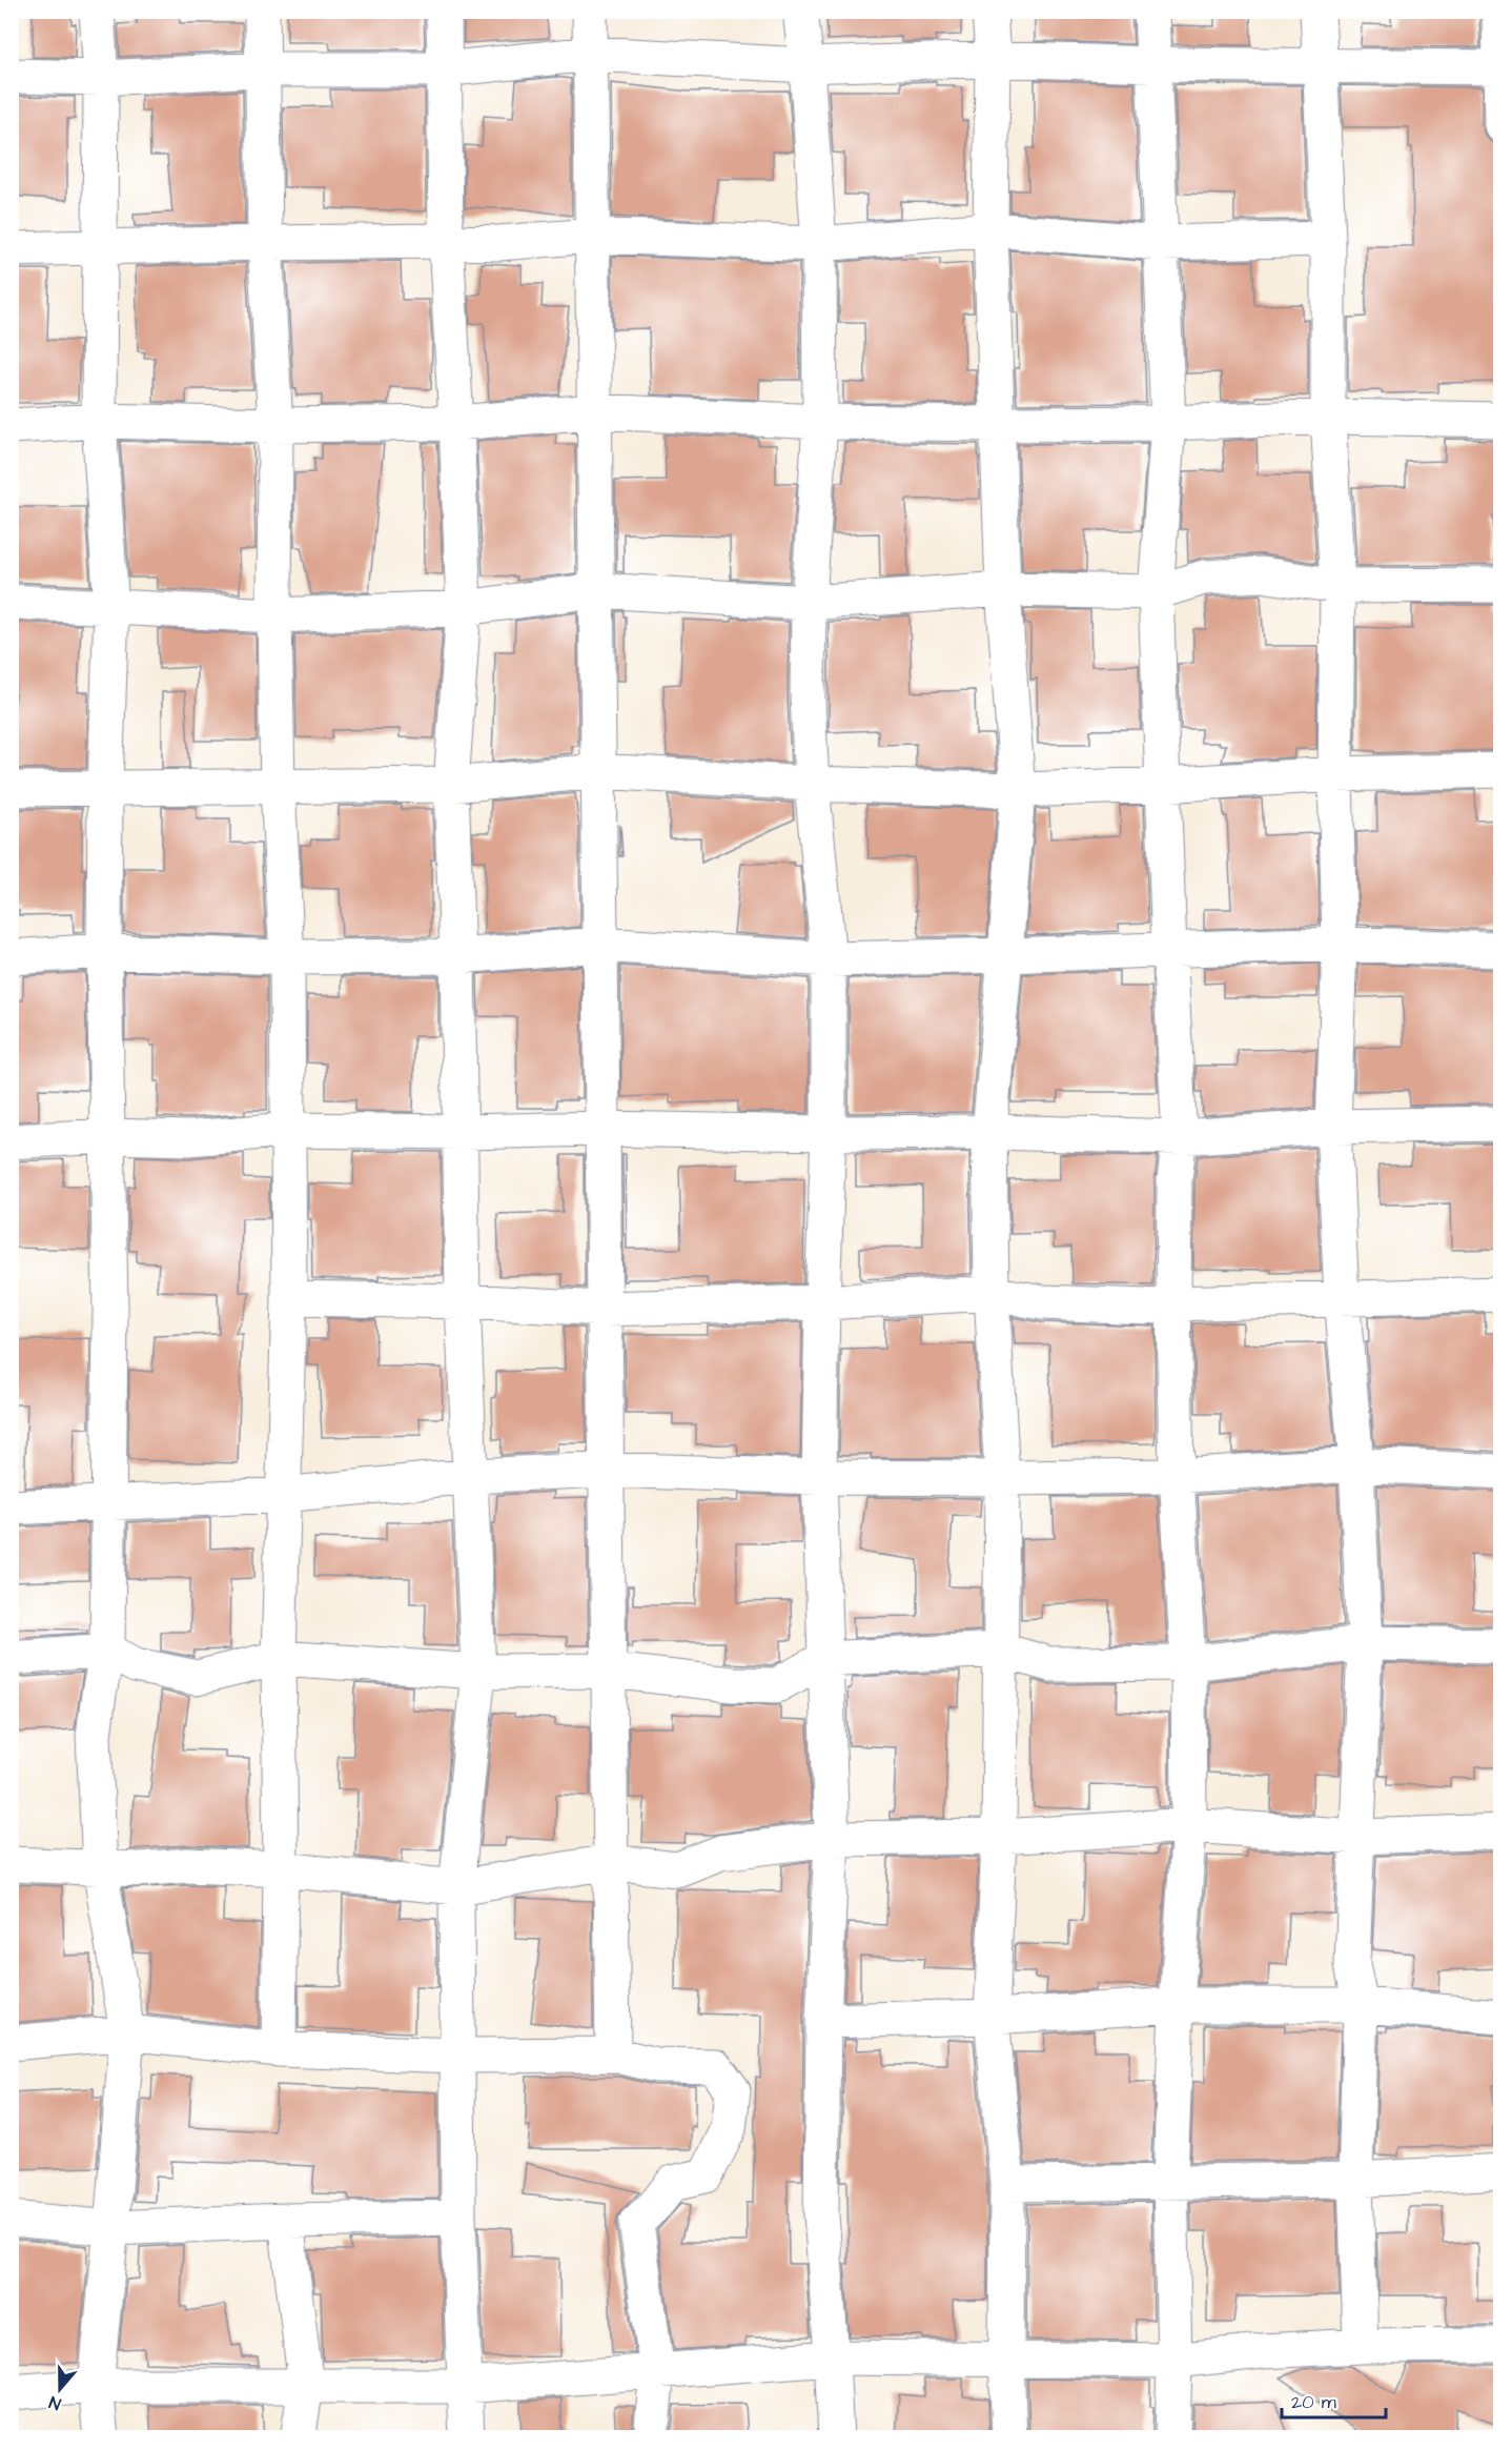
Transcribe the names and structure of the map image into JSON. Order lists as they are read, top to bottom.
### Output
{
  "scale_bar": "20 m",
  "north": "bottom"
}
